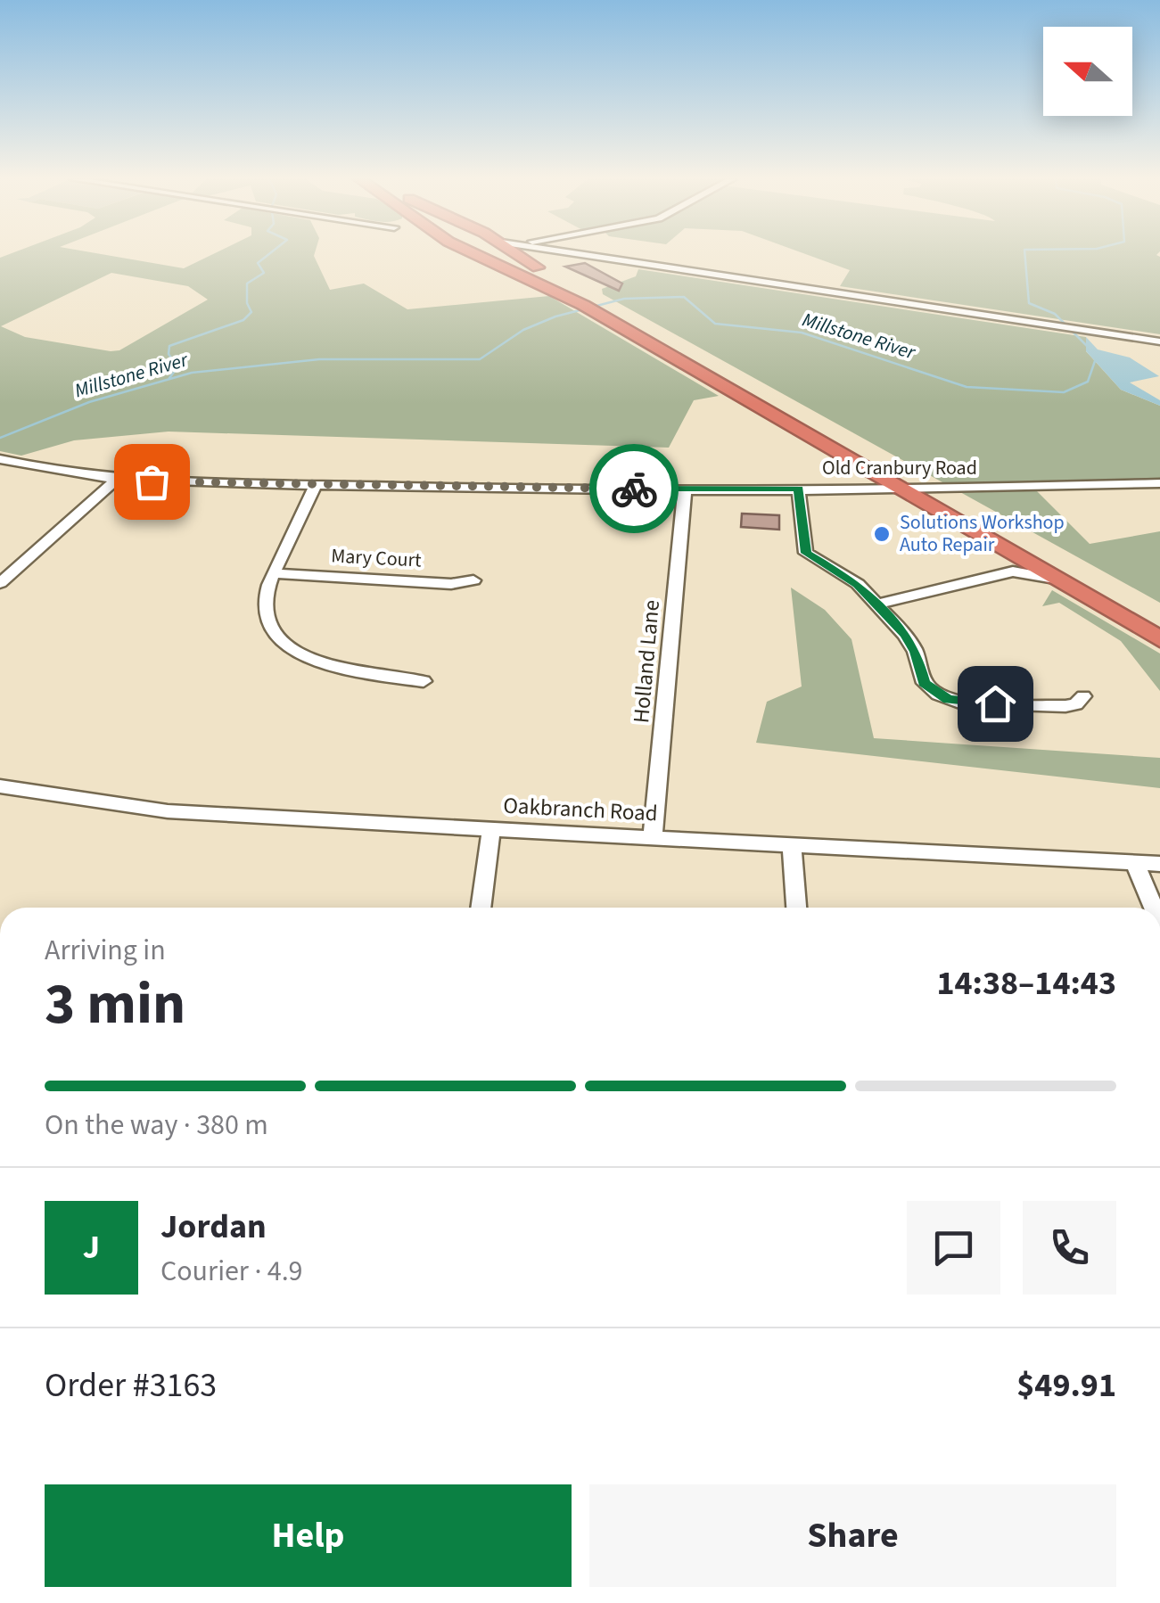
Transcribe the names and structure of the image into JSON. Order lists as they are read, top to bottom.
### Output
{
  "streets": {
    "street": [
      "Old Cranbury Road",
      "Mary Court",
      "Holland Lane",
      "Oakbranch Road"
    ]
  },
  "crossings": [
    ["Old Cranbury Road", "Holland Lane"],
    ["Holland Lane", "Oakbranch Road"]
  ],
  "water": ["Millstone River"],
  "places": ["Solutions Workshop Auto Repair"],
  "north": "left",
  "page": {
    "heading": ["3 min", "Arriving in", "14:38–14:43"],
    "panel": [
      "Jordan",
      "Courier · 4.9",
      "Order #3163",
      "$49.91"
    ],
    "bar": "On the way · 380 m",
    "round": "J",
    "buttons": ["Help", "Share"]
  }
}
